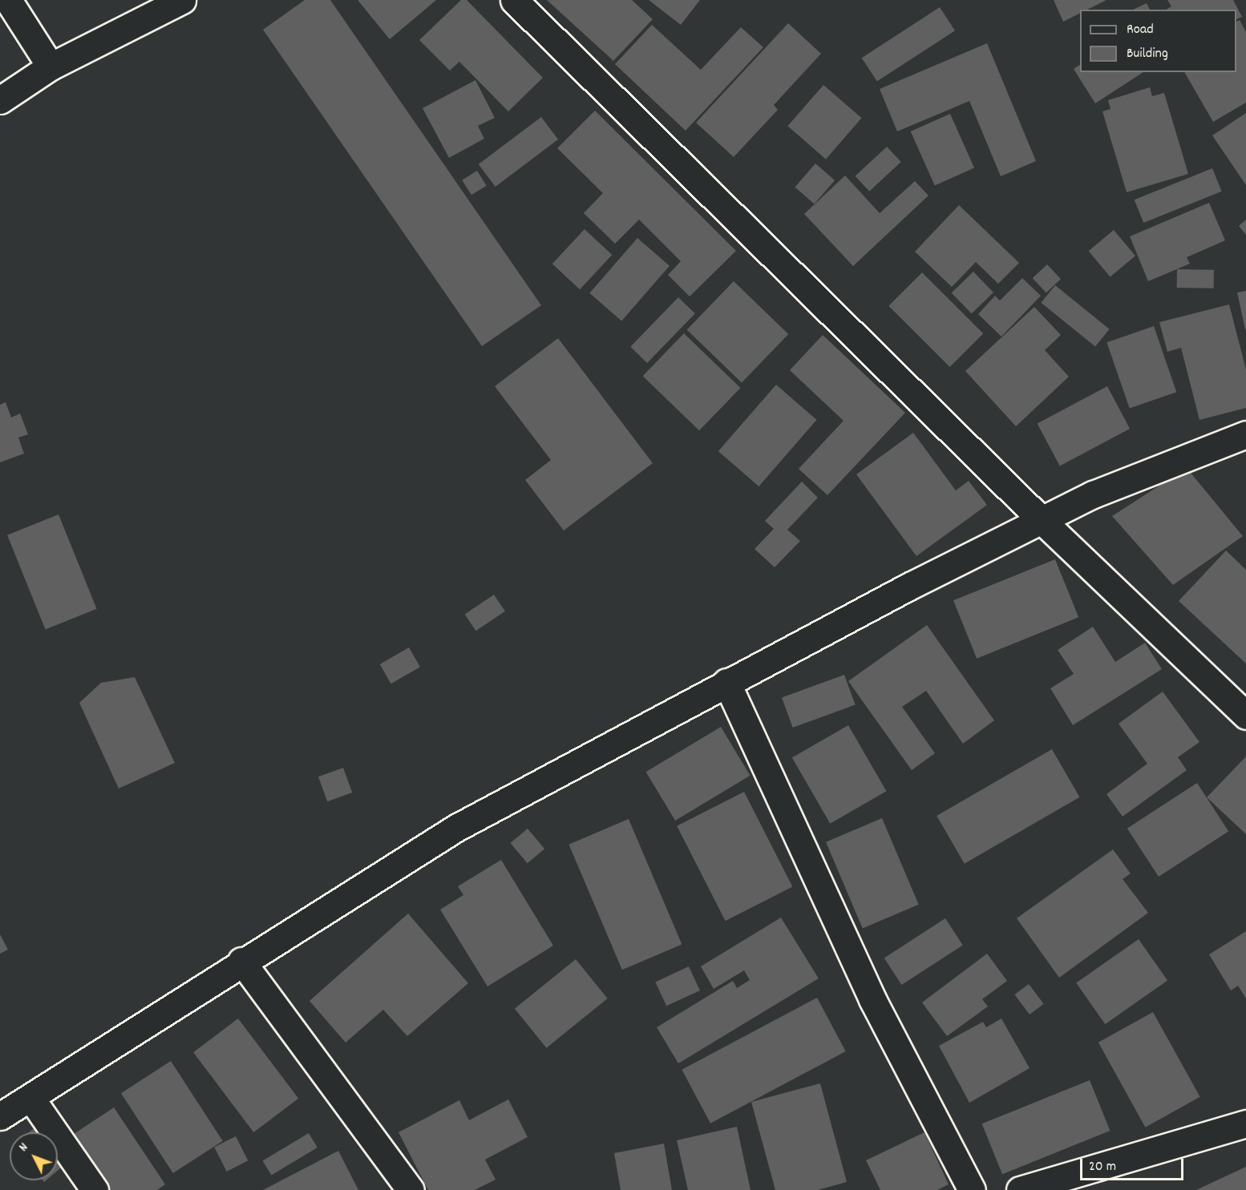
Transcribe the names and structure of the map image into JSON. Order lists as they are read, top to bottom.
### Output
{
  "legend": ["Road", "Building"],
  "scale_bar": "20 m",
  "north": "top left"
}
